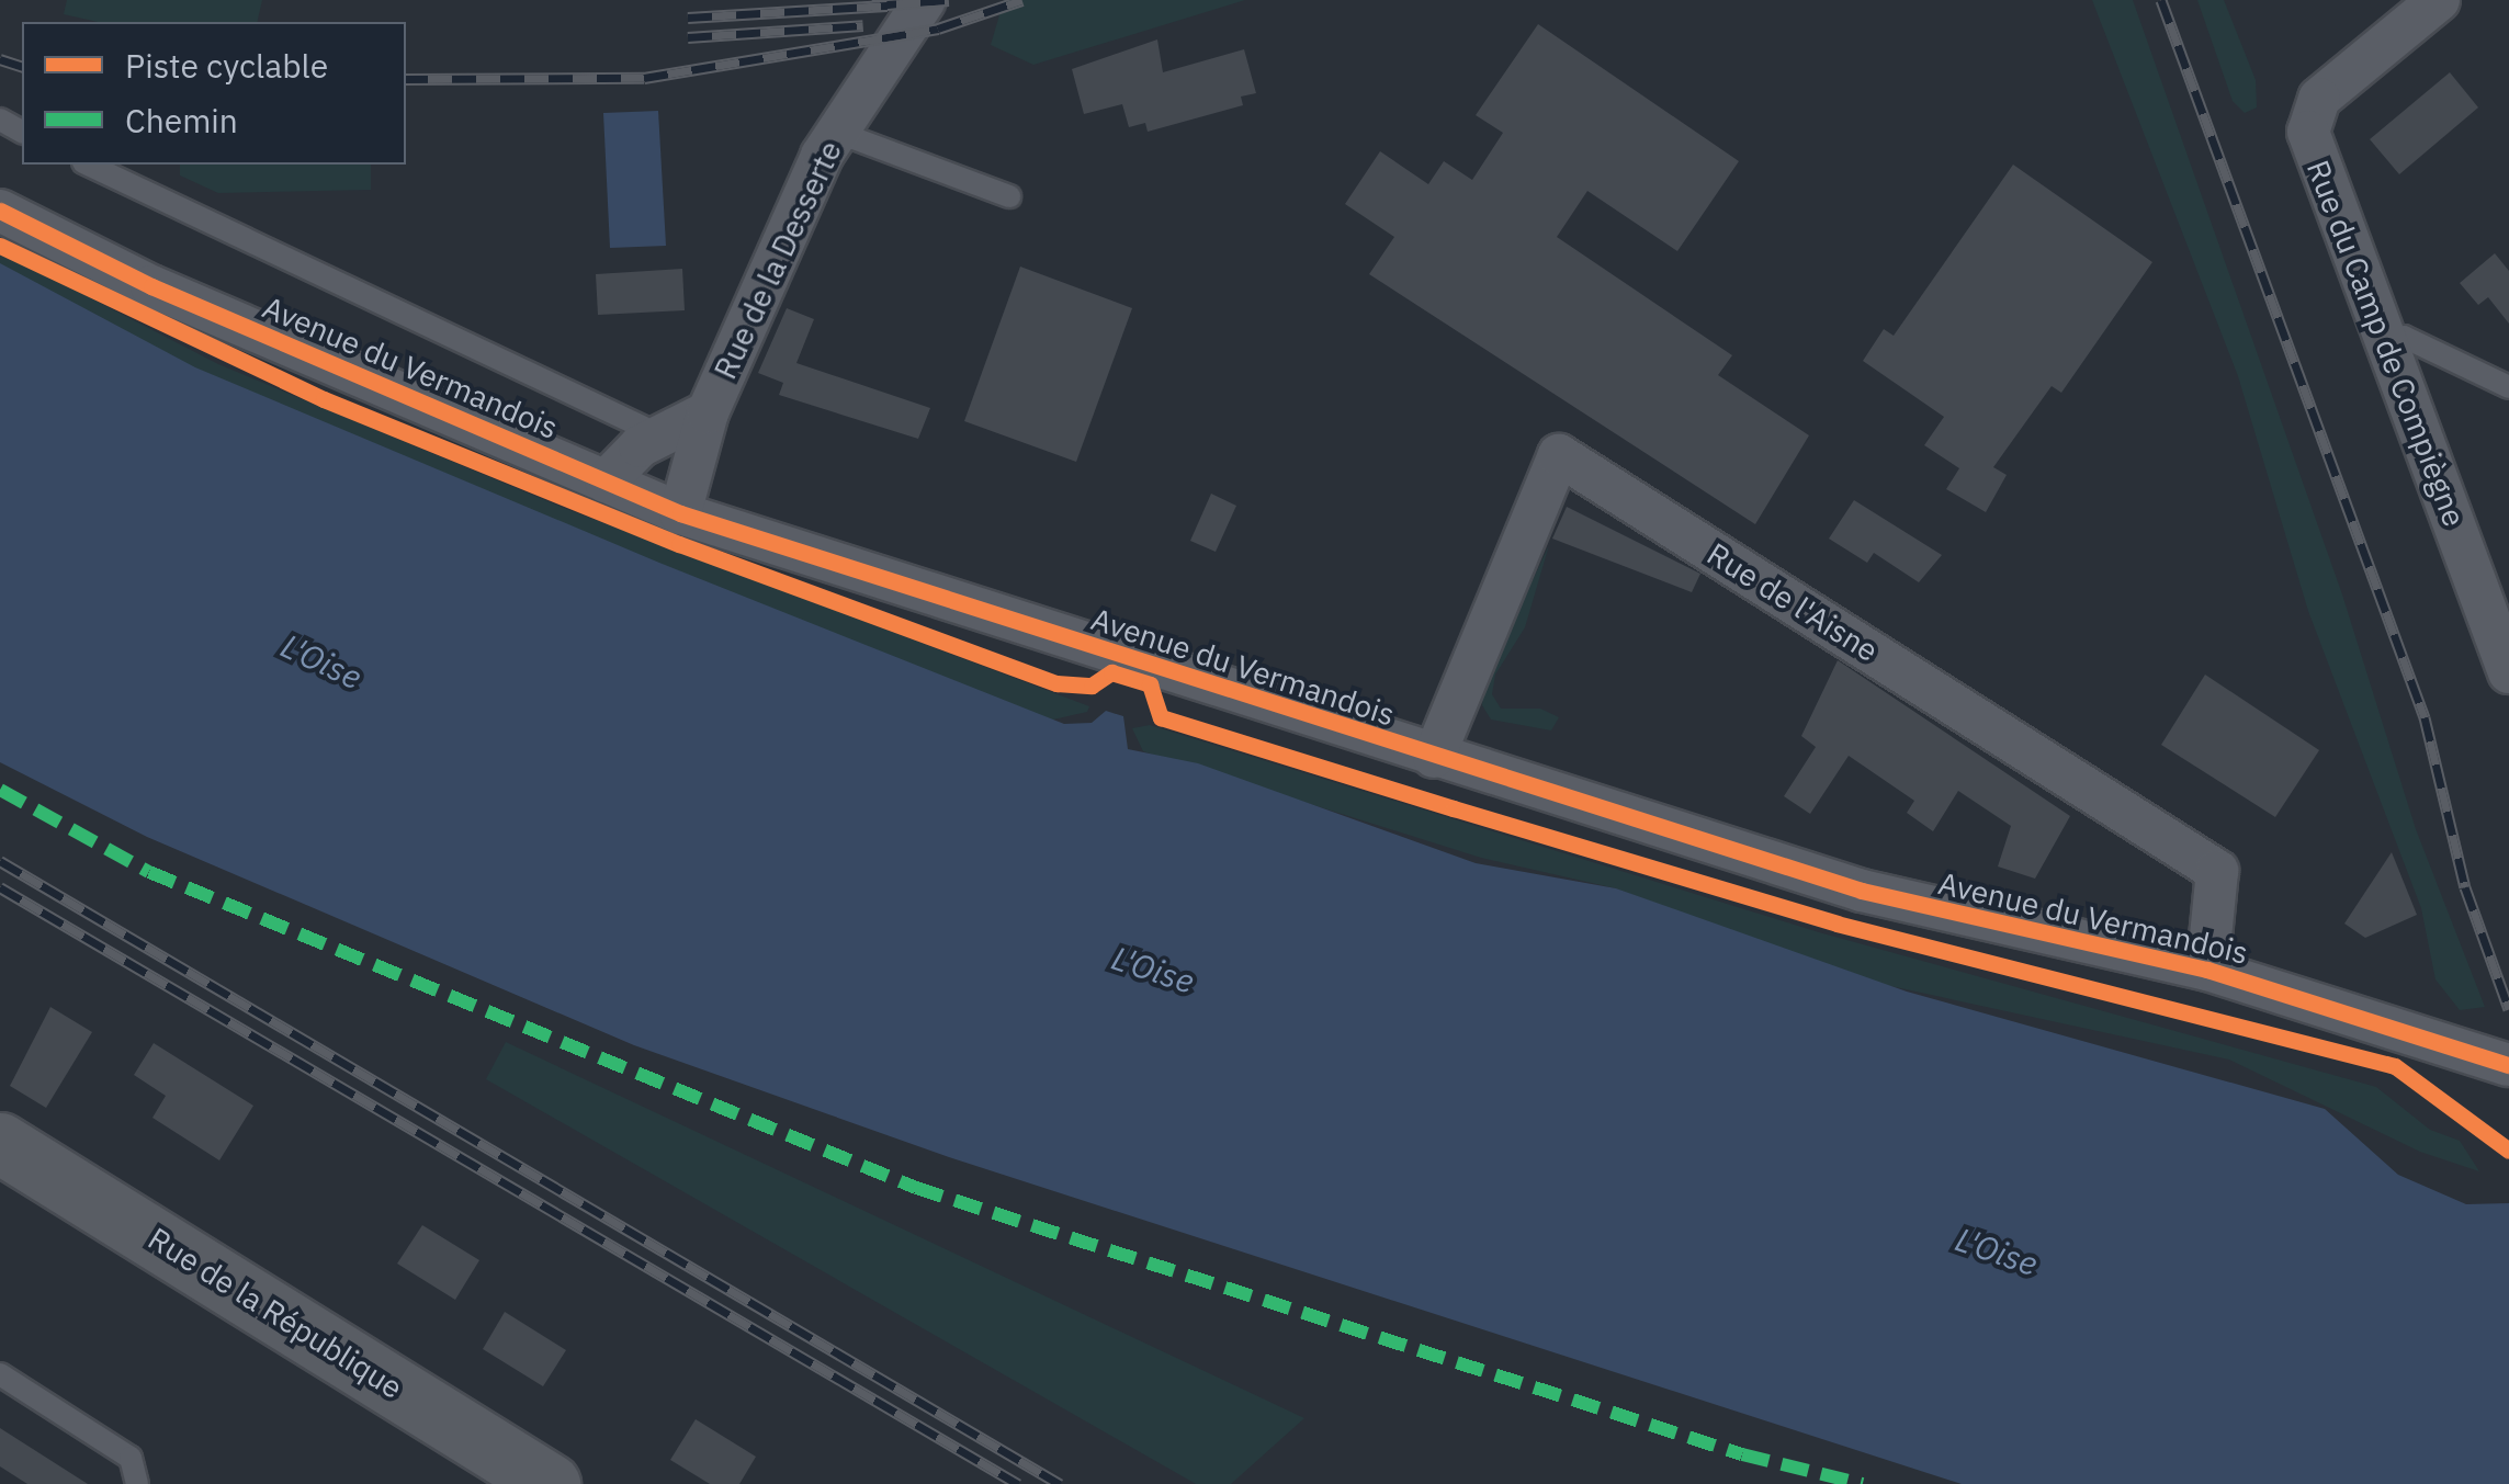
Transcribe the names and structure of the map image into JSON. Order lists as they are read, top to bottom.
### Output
{
  "streets": {
    "main road": ["Rue de la République"],
    "street": [
      "Rue de la Desserte",
      "Rue du Camp de Compiègne",
      "Avenue du Vermandois",
      "Rue de l'Aisne"
    ]
  },
  "crossings": [
    ["Rue de la Desserte", "Avenue du Vermandois"],
    ["Avenue du Vermandois", "Rue de l'Aisne"]
  ],
  "water": ["L'Oise"],
  "legend": ["Piste cyclable", "Chemin"]
}
